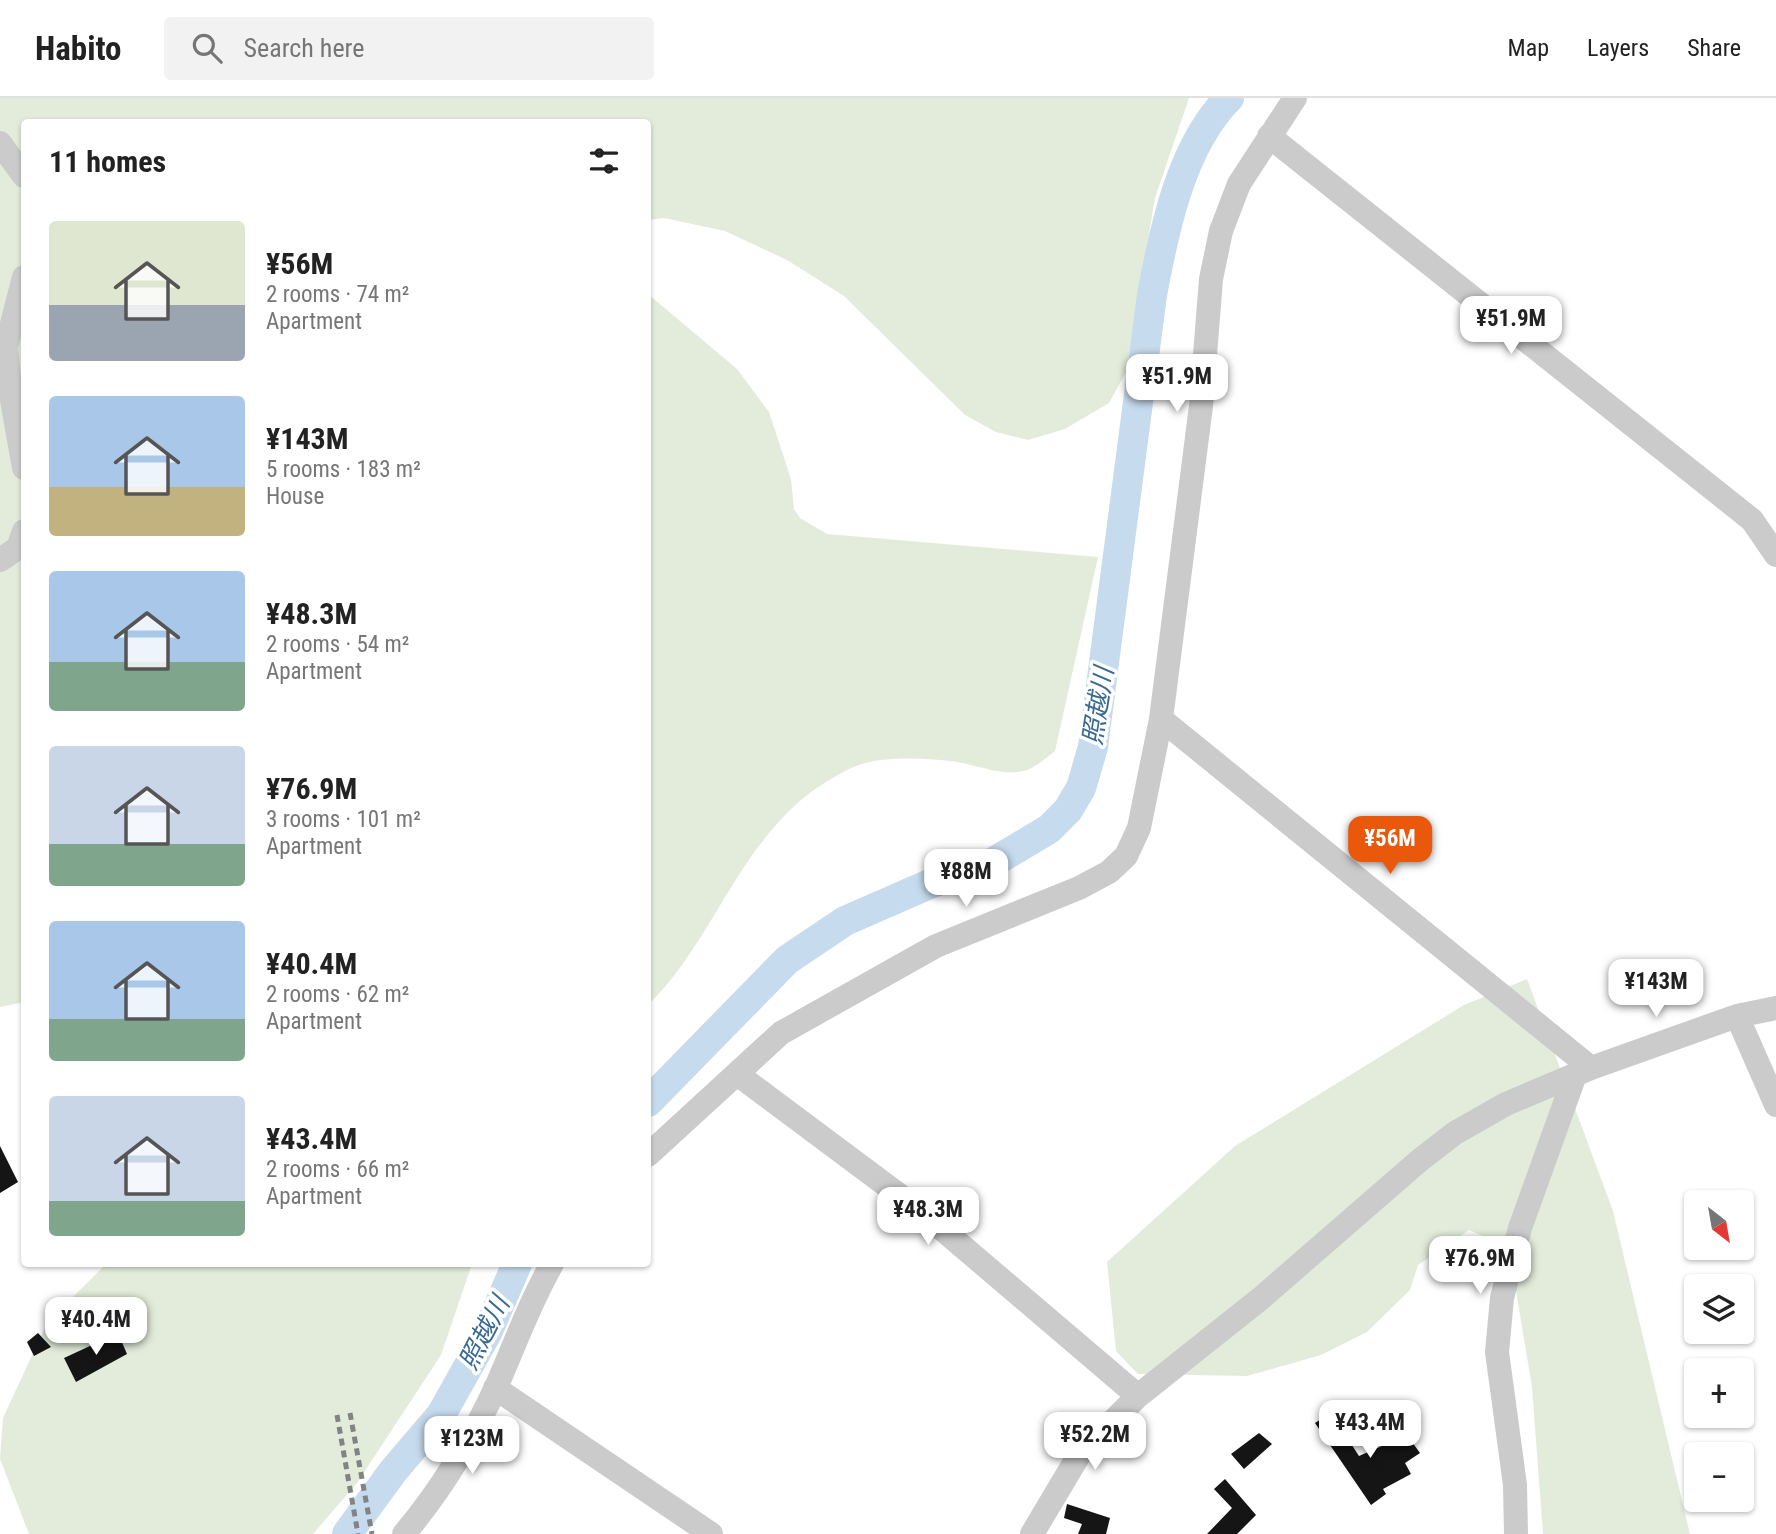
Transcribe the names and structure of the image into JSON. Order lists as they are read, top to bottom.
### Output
{
  "water": ["照越川"],
  "north": "bottom right",
  "page": {
    "header": "Habito",
    "search": "Search here",
    "nav": ["Map", "Layers", "Share"],
    "heading": "11 homes",
    "list": [
      {
        "name": "¥56M",
        "note": "2 rooms · 74 m² · Apartment"
      },
      {
        "name": "¥143M",
        "note": "5 rooms · 183 m² · House"
      },
      {
        "name": "¥48.3M",
        "note": "2 rooms · 54 m² · Apartment"
      },
      {
        "name": "¥76.9M",
        "note": "3 rooms · 101 m² · Apartment"
      },
      {
        "name": "¥40.4M",
        "note": "2 rooms · 62 m² · Apartment"
      },
      {
        "name": "¥43.4M",
        "note": "2 rooms · 66 m² · Apartment"
      }
    ],
    "price": [
      "¥51.9M",
      "¥51.9M",
      "¥56M",
      "¥88M",
      "¥143M",
      "¥48.3M",
      "¥76.9M",
      "¥40.4M",
      "¥43.4M",
      "¥52.2M",
      "¥123M"
    ],
    "map_buttons": ["+", "−"]
  }
}
